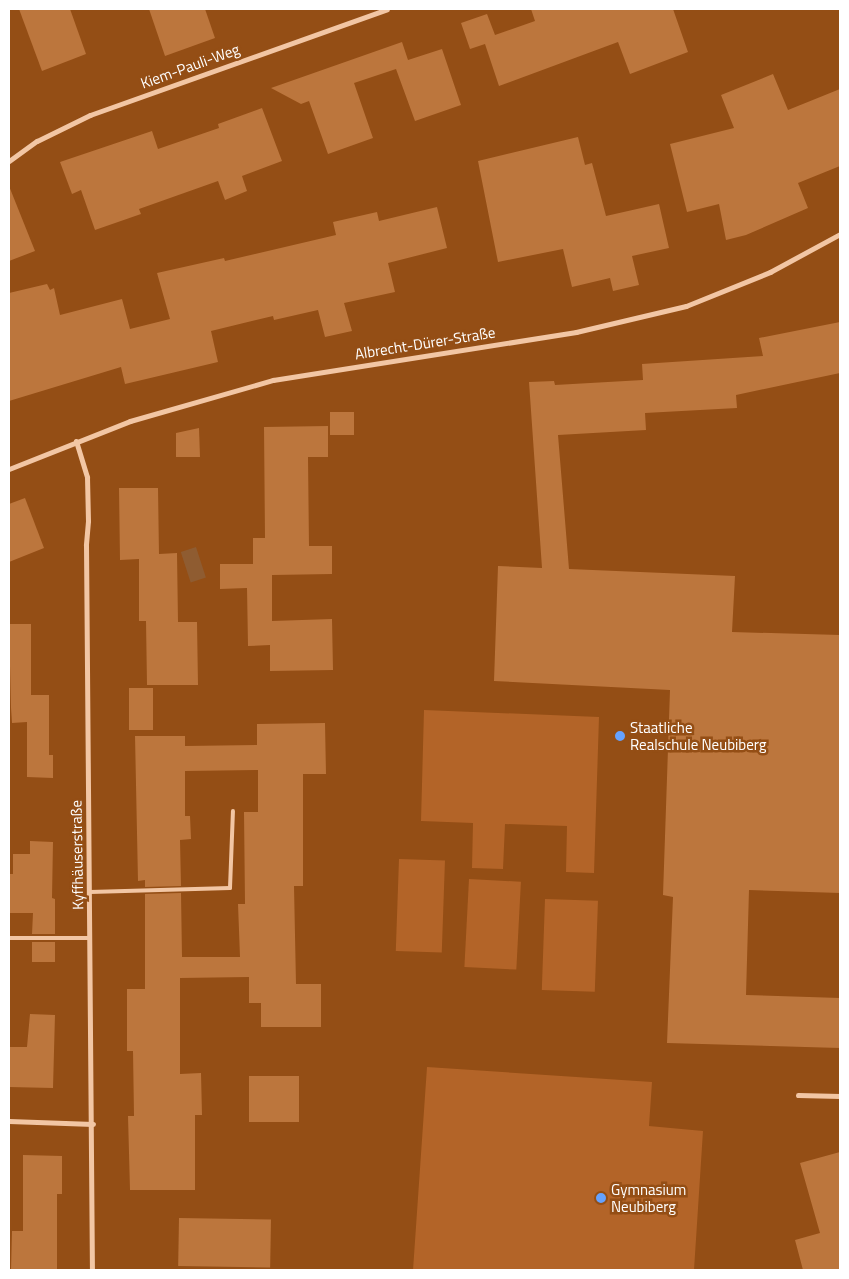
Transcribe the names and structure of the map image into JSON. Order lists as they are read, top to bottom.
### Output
{
  "streets": {
    "street": ["Kiem-Pauli-Weg", "Albrecht-Dürer-Straße", "Kyffhäuserstraße"]
  },
  "crossings": [
    ["Albrecht-Dürer-Straße", "Kyffhäuserstraße"]
  ],
  "places": ["Staatliche Realschule Neubiberg", "Gymnasium Neubiberg"]
}
